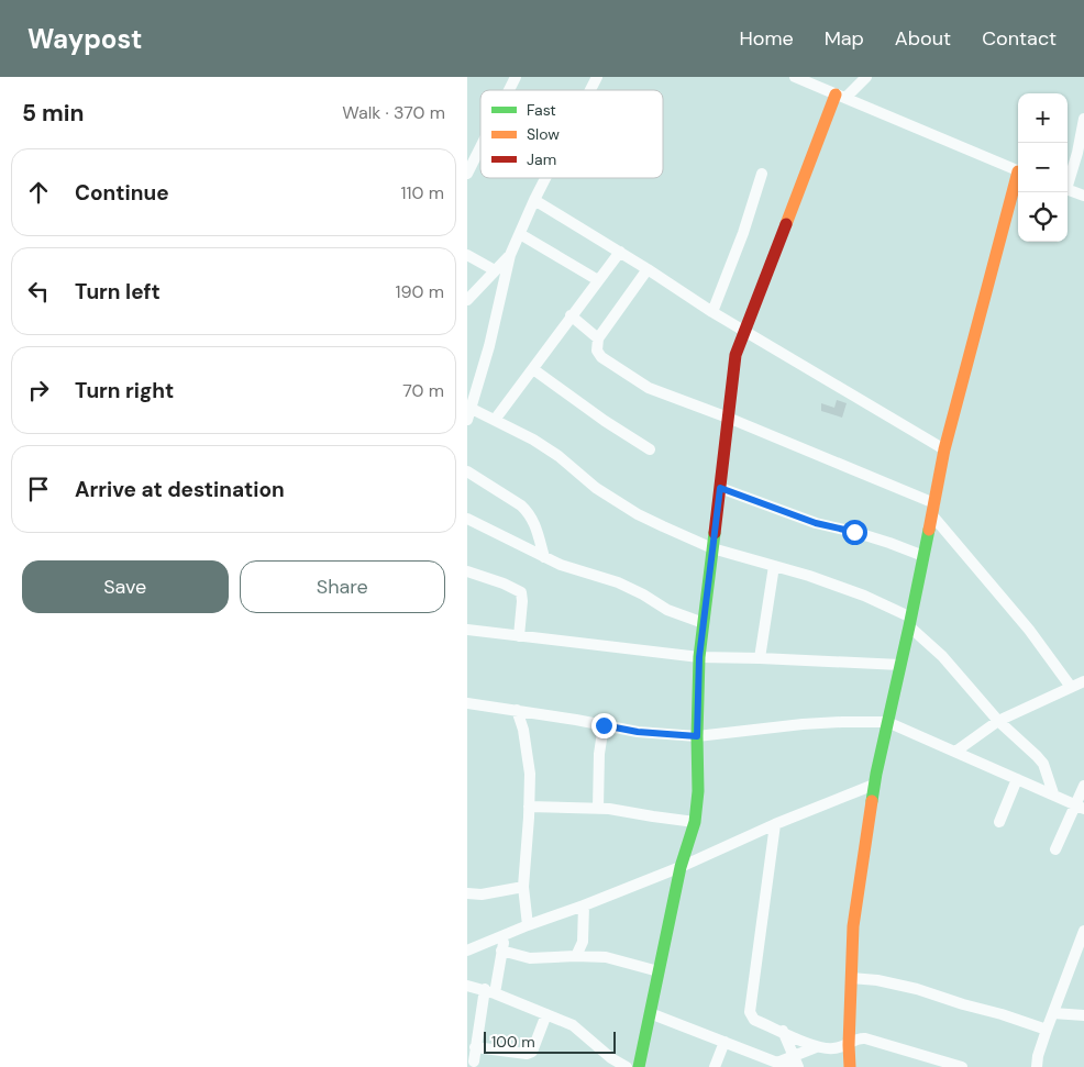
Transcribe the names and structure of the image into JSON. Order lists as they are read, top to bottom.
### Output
{
  "legend": ["Fast", "Slow", "Jam"],
  "scale_bar": "100 m",
  "page": {
    "header": "Waypost",
    "nav": [
      "Home",
      "Map",
      "About",
      "Contact"
    ],
    "heading": ["5 min", "Walk · 370 m"],
    "map_buttons": ["+", "−"],
    "list": [
      ["Continue", "110 m"],
      ["Turn left", "190 m"],
      ["Turn right", "70 m"],
      "Arrive at destination"
    ],
    "buttons": ["Save", "Share"],
    "scale": "100 m"
  }
}
